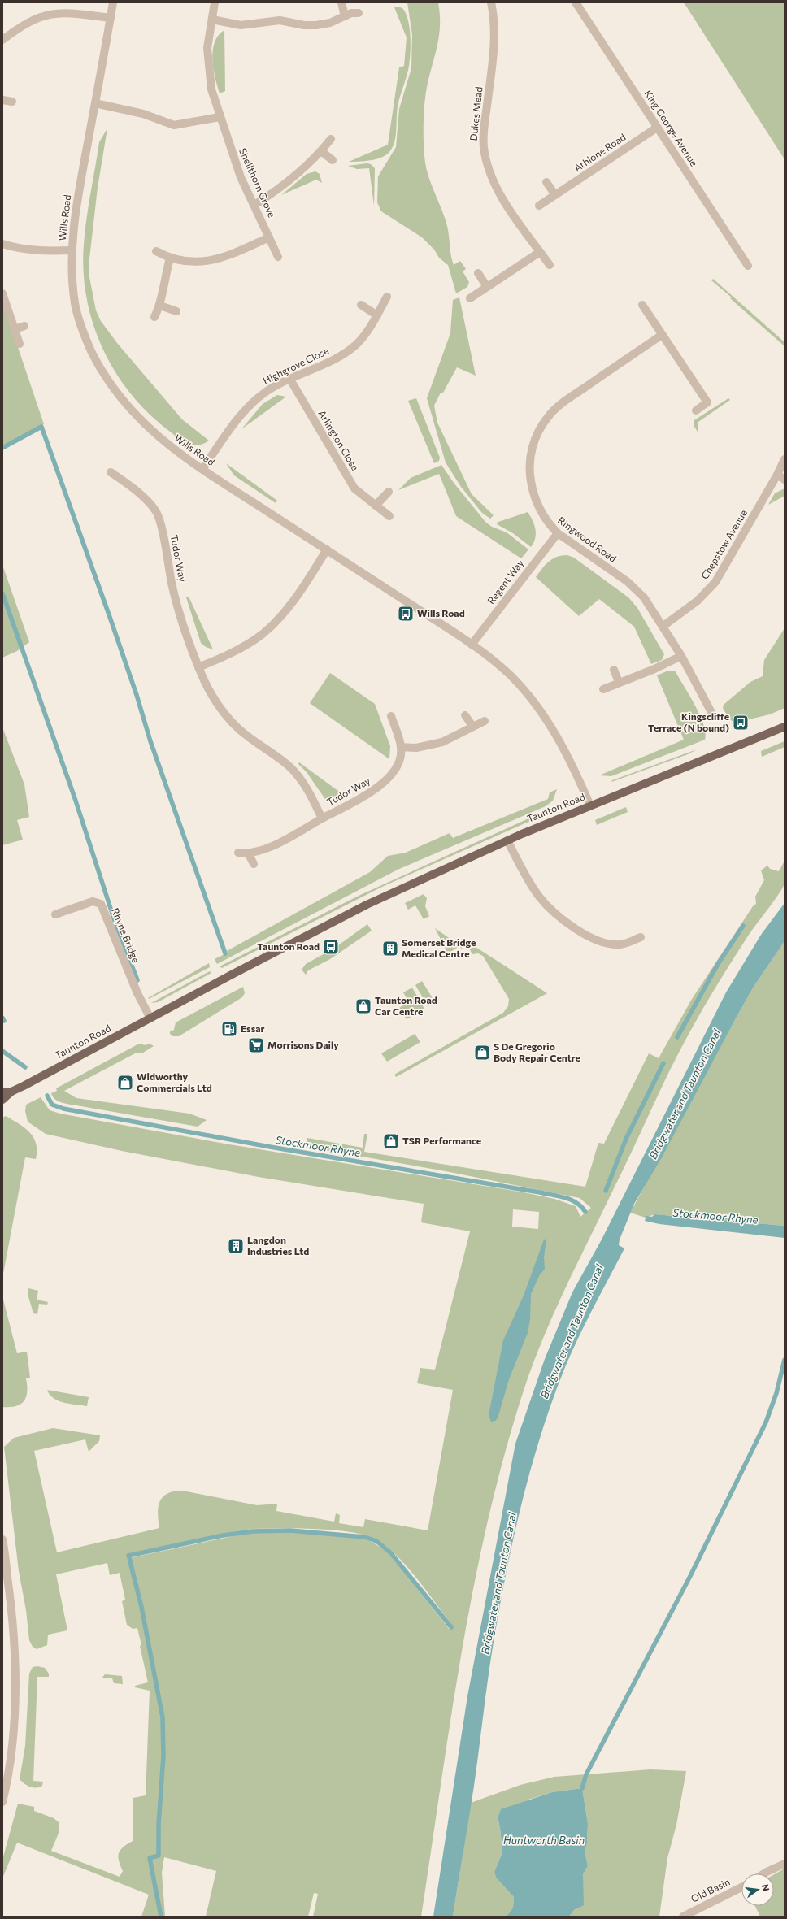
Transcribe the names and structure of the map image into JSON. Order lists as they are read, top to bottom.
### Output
{
  "streets": {
    "main road": ["Taunton Road"],
    "street": [
      "Dukes Mead",
      "King George Avenue",
      "Athlone Road",
      "Shellthorn Grove",
      "Wills Road",
      "Highgrove Close",
      "Arlington Close",
      "Ringwood Road",
      "Chepstow Avenue",
      "Tudor Way",
      "Regent Way",
      "Rhyne Bridge",
      "Old Basin"
    ]
  },
  "crossings": [
    ["King George Avenue", "Athlone Road"],
    ["Wills Road", "Highgrove Close"],
    ["Wills Road", "Regent Way"],
    ["Wills Road", "Taunton Road"],
    ["Highgrove Close", "Arlington Close"],
    ["Ringwood Road", "Chepstow Avenue"],
    ["Ringwood Road", "Regent Way"],
    ["Taunton Road", "Rhyne Bridge"]
  ],
  "water": ["Bridgwater and Taunton Canal", "Stockmoor Rhyne", "Huntworth Basin"],
  "places": {
    "bus stop": ["Wills Road", "Kingscliffe Terrace (N bound)", "Taunton Road"],
    "building": ["Somerset Bridge Medical Centre", "Langdon Industries Ltd"],
    "shop": [
      "Taunton Road Car Centre",
      "S De Gregorio Body Repair Centre",
      "Widworthy Commercials Ltd",
      "TSR Performance"
    ],
    "fuel station": ["Essar"],
    "supermarket": ["Morrisons Daily"]
  },
  "north": "right"
}
